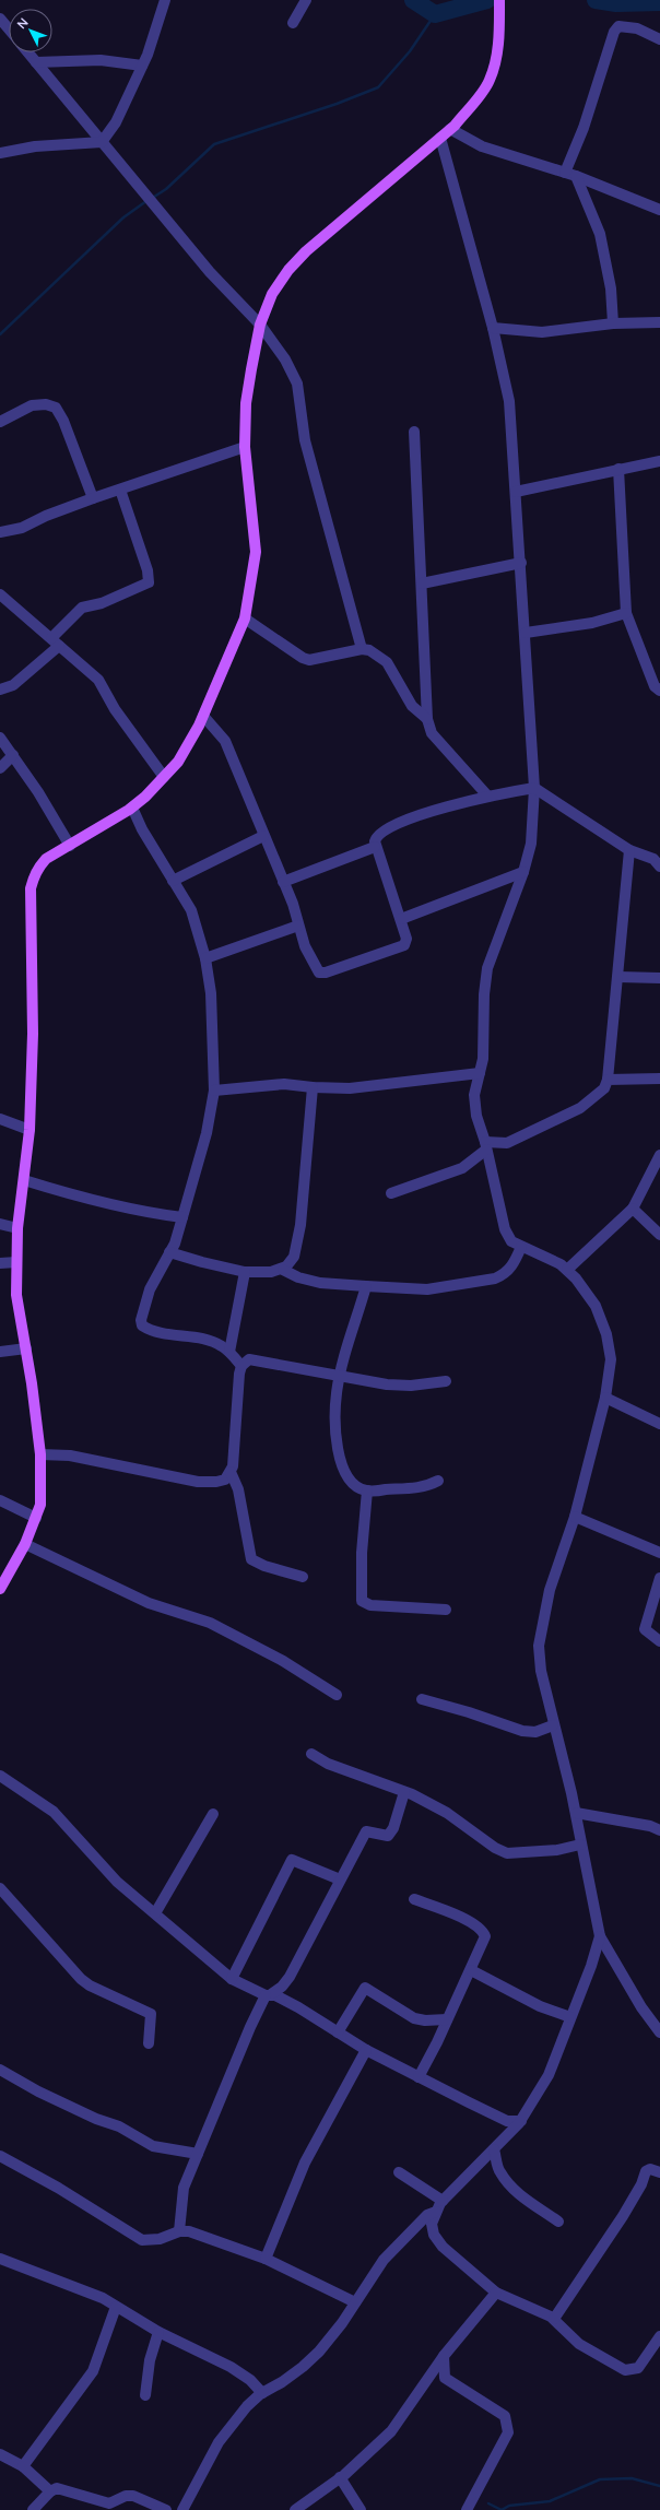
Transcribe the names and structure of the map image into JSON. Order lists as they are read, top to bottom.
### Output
{
  "north": "top left"
}
